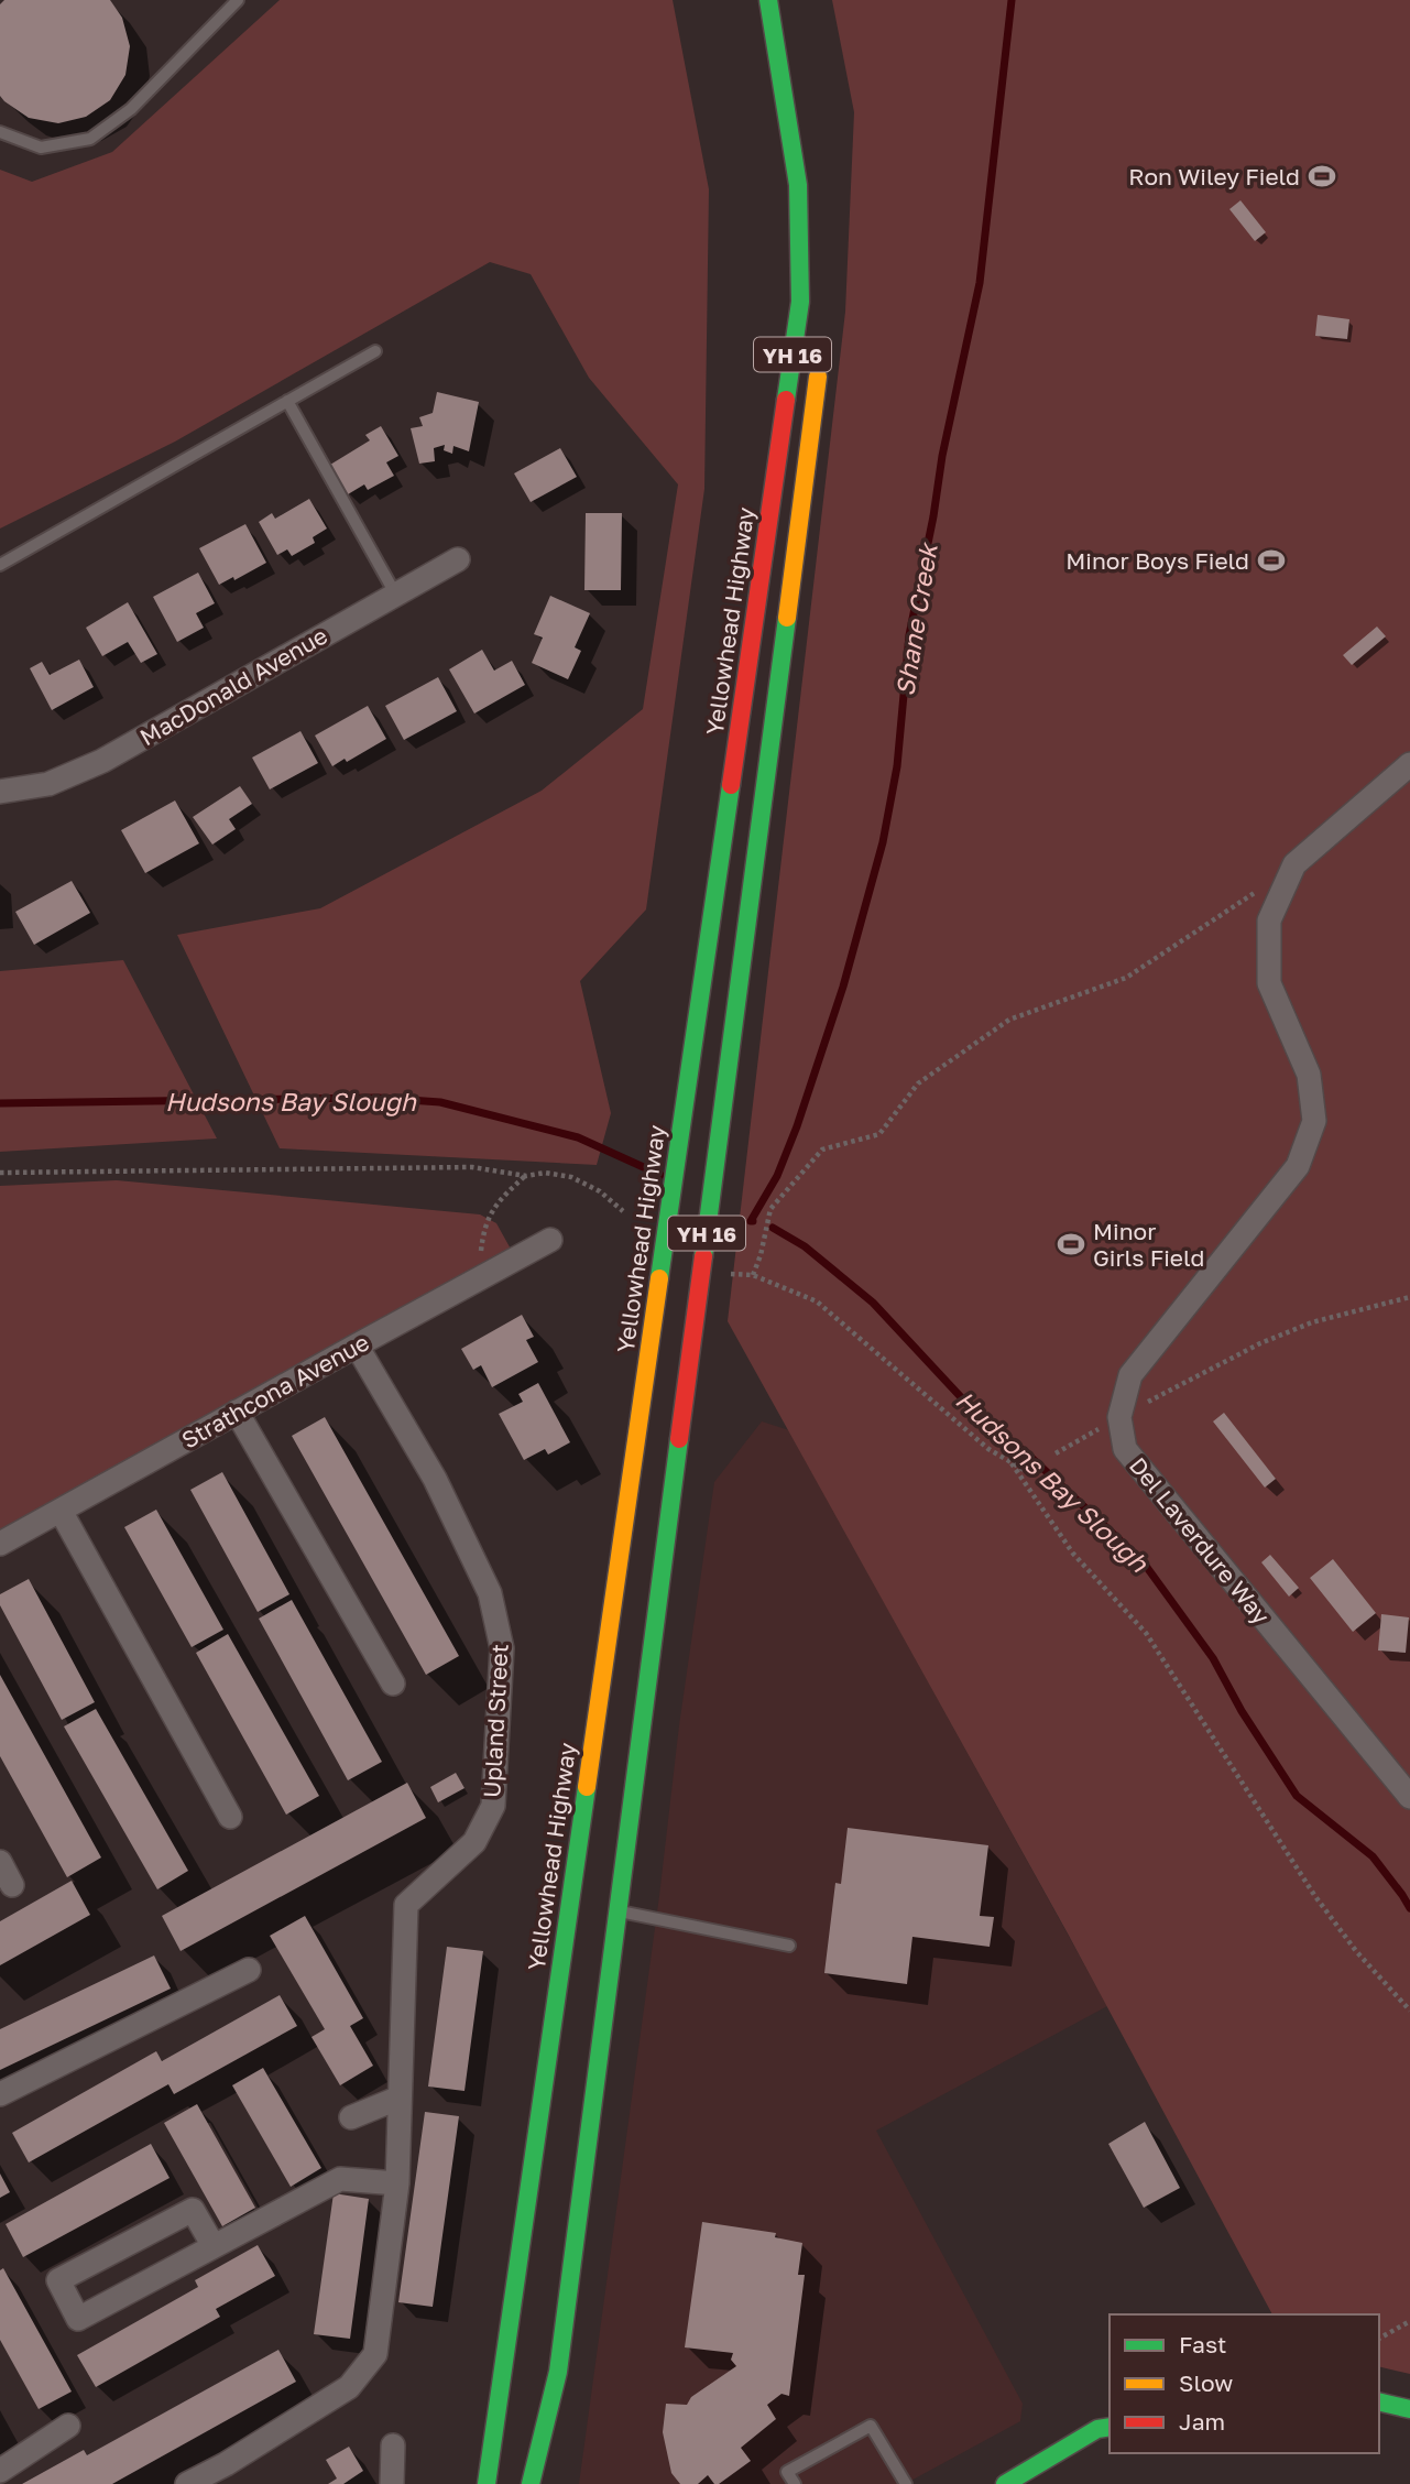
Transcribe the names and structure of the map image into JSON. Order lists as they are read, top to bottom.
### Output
{
  "streets": {
    "main road": ["YH 16", "Yellowhead Highway"],
    "street": [
      "MacDonald Avenue",
      "Strathcona Avenue",
      "Del Laverdure Way",
      "Upland Street"
    ]
  },
  "crossings": [
    ["Strathcona Avenue", "Upland Street"]
  ],
  "water": ["Shane Creek", "Hudsons Bay Slough"],
  "places": {
    "sports": ["Ron Wiley Field", "Minor Boys Field", "Minor Girls Field"]
  },
  "legend": ["Fast", "Slow", "Jam"]
}
